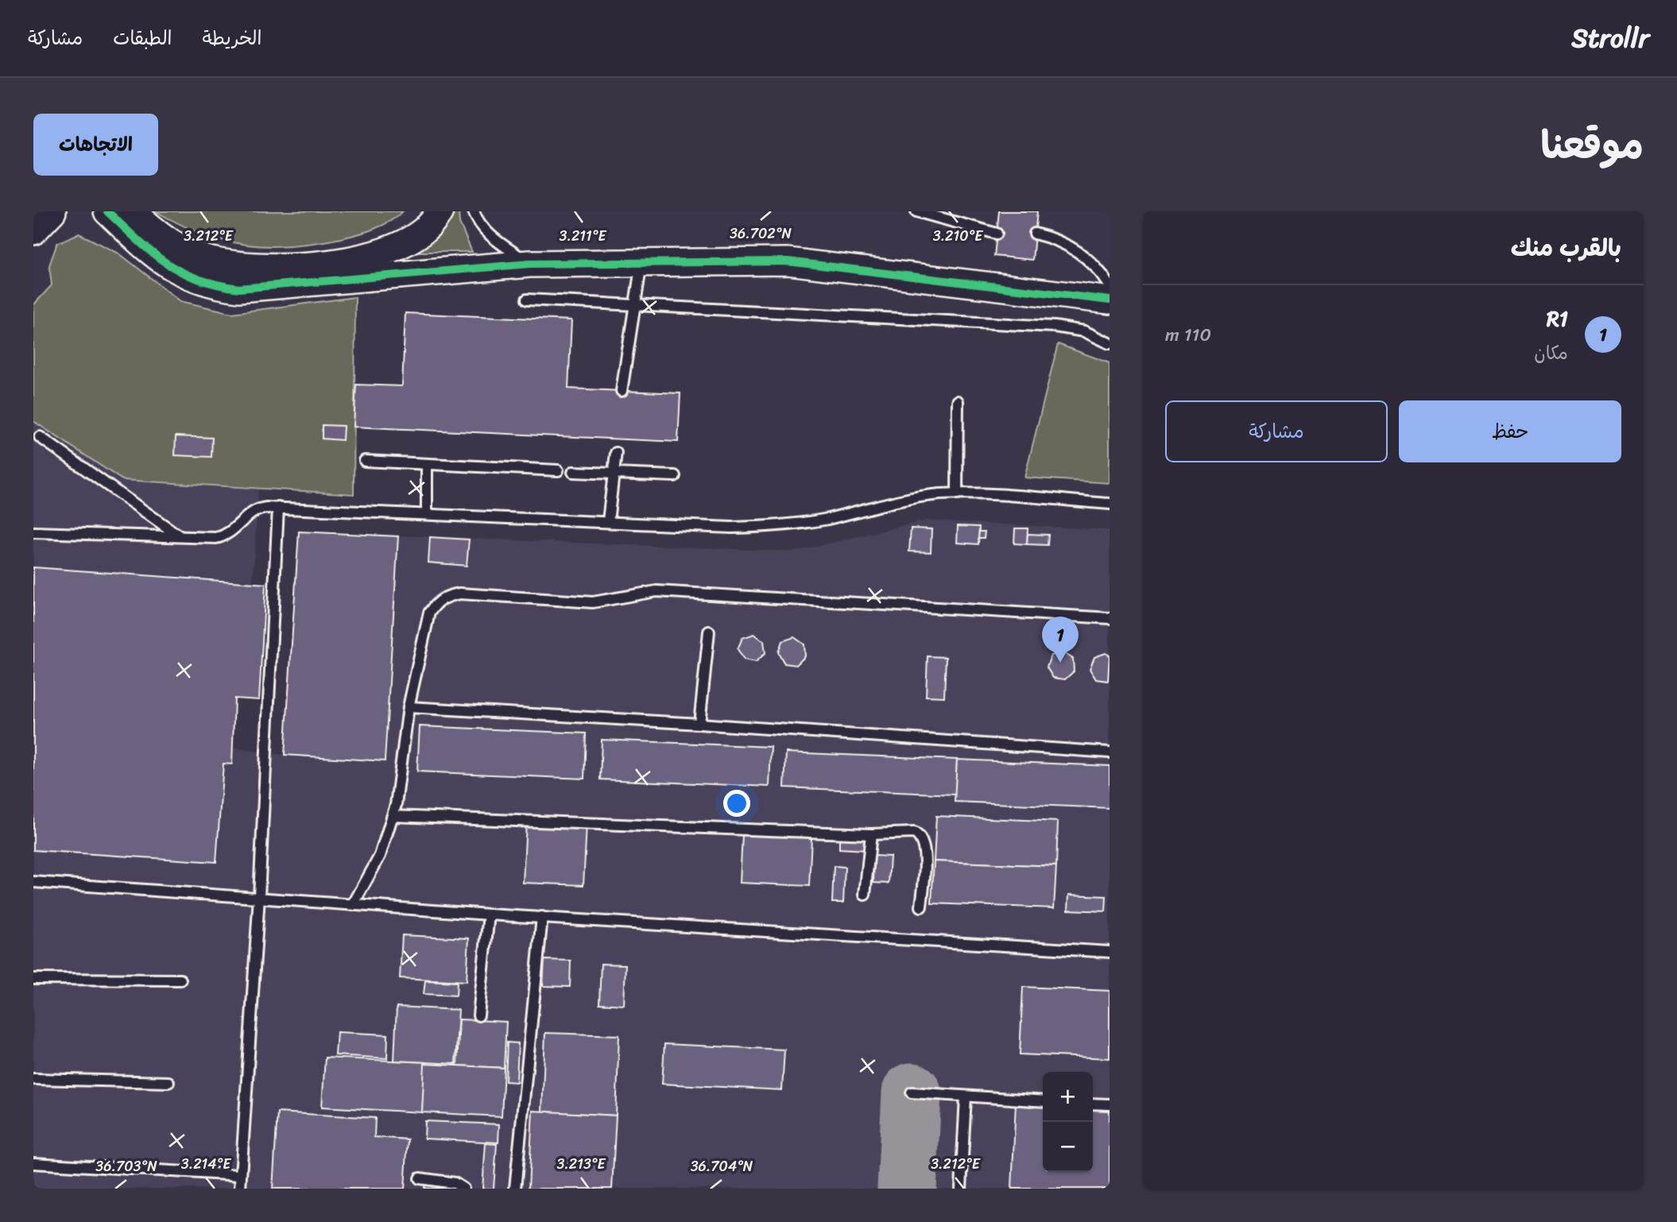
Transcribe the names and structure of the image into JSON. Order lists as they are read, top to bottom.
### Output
{
  "page": {
    "header": "Strollr",
    "nav": ["الخريطة", "الطبقات", "مشاركة"],
    "title": "موقعنا",
    "buttons": [
      "الاتجاهات",
      ["حفظ", "مشاركة"]
    ],
    "heading": "بالقرب منك",
    "list": [
      {
        "mark": "1",
        "name": "R1",
        "note": "مكان",
        "value": "110 m"
      }
    ],
    "pins": "1",
    "map_buttons": ["+", "−"]
  },
  "coordinates": [
    "36.702°N",
    "3.212°E",
    "3.211°E",
    "3.210°E",
    "3.214°E",
    "3.213°E",
    "36.703°N",
    "36.704°N"
  ]
}
